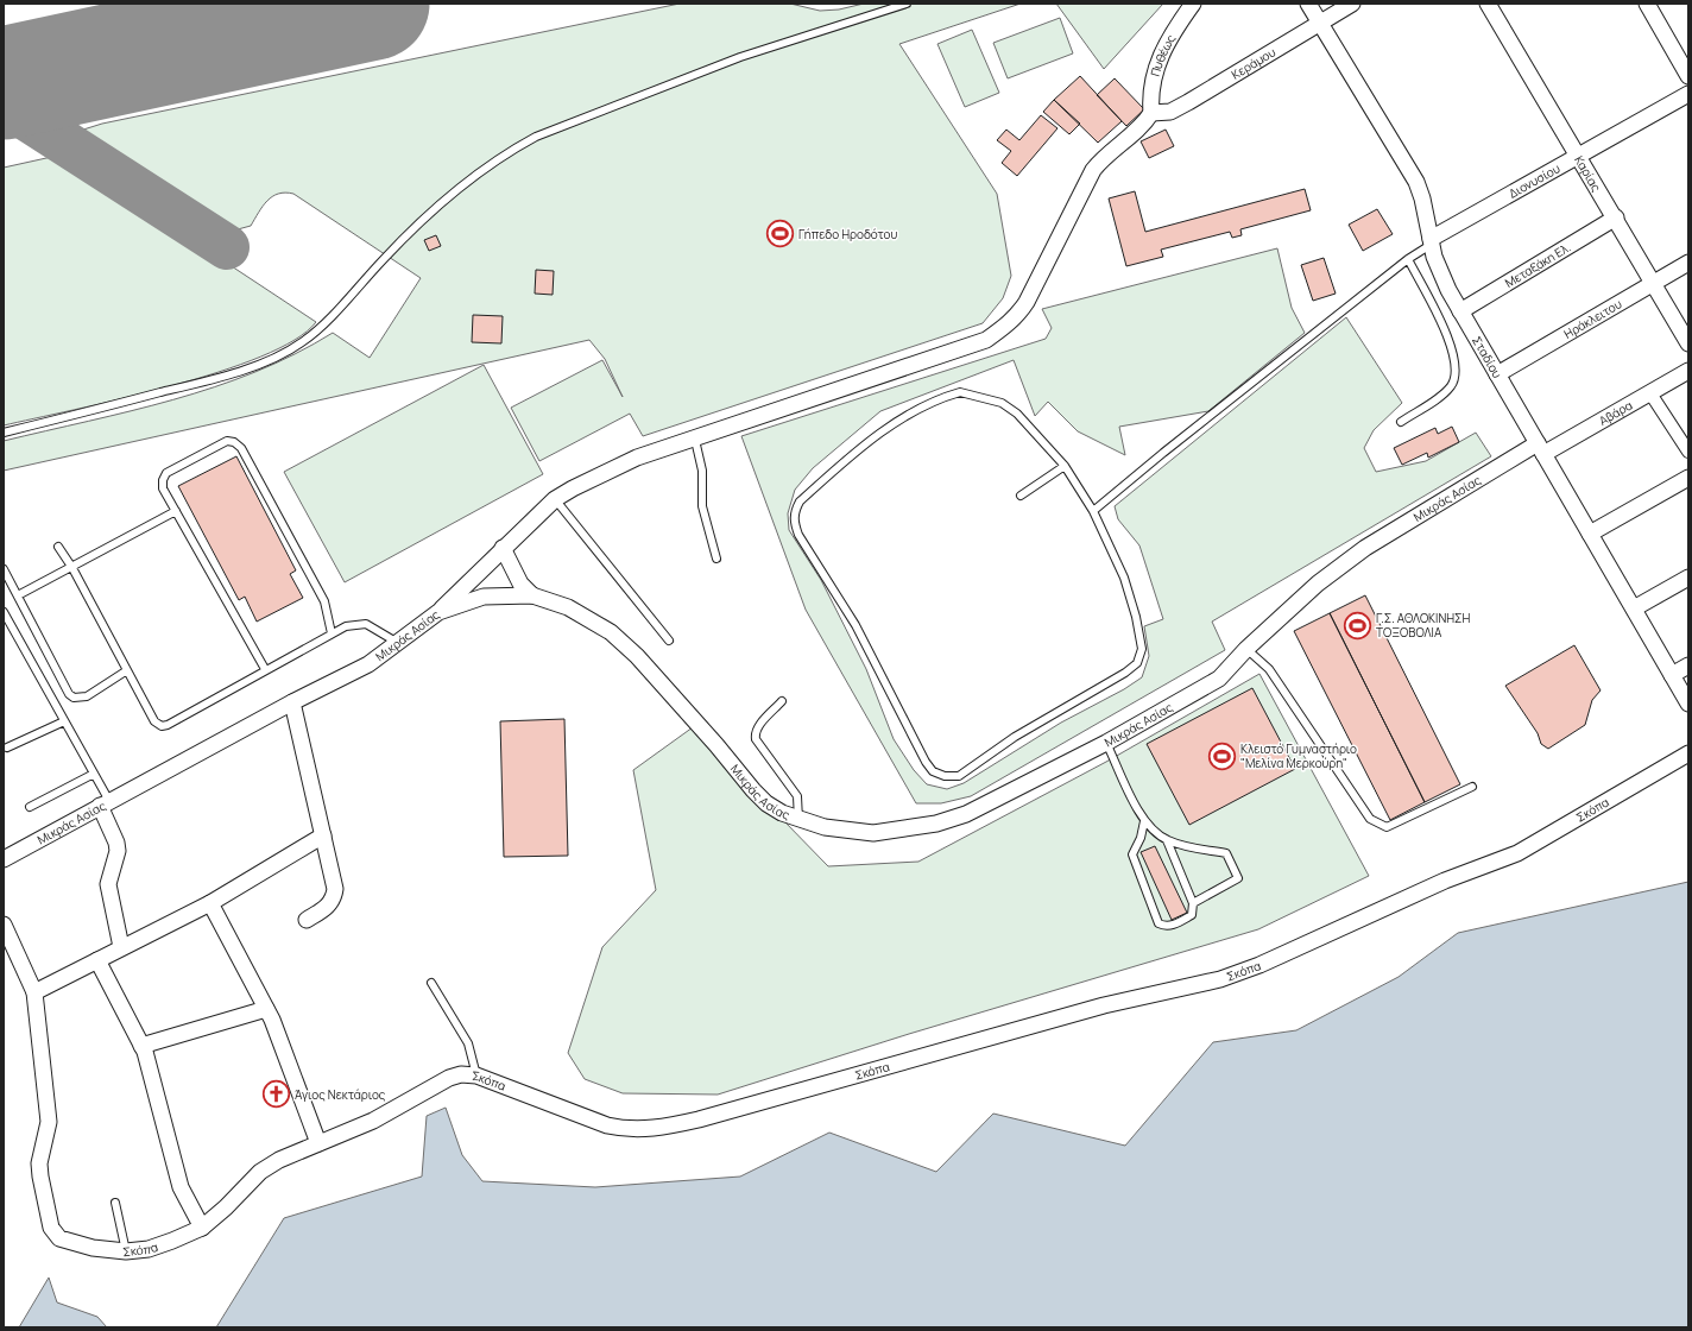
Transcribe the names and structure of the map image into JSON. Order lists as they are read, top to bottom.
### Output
{
  "streets": {
    "street": [
      "Πυθέως",
      "Κεράμου",
      "Καρίας",
      "Διονυσίου",
      "Μεταξάκη Ελ.",
      "Ηράκλειτου",
      "Σταδίου",
      "Αβάρα",
      "Μικράς Ασίας",
      "Σκόπα"
    ]
  },
  "crossings": [
    ["Πυθέως", "Κεράμου"],
    ["Κεράμου", "Σταδίου"],
    ["Καρίας", "Διονυσίου"],
    ["Καρίας", "Μεταξάκη Ελ."],
    ["Καρίας", "Ηράκλειτου"],
    ["Διονυσίου", "Σταδίου"],
    ["Μεταξάκη Ελ.", "Σταδίου"],
    ["Ηράκλειτου", "Σταδίου"],
    ["Σταδίου", "Αβάρα"],
    ["Σταδίου", "Μικράς Ασίας"],
    ["Αβάρα", "Μικράς Ασίας"]
  ],
  "places": {
    "sports": ["Γήπεδο Ηροδότου", "Γ.Σ. ΑΘΛΟΚΙΝΗΣΗ ΤΟΞΟΒΟΛΙΑ", "Κλειστό Γυμναστήριο \"Μελίνα Μερκούρη\""],
    "church": ["Άγιος Νεκτάριος"]
  }
}
